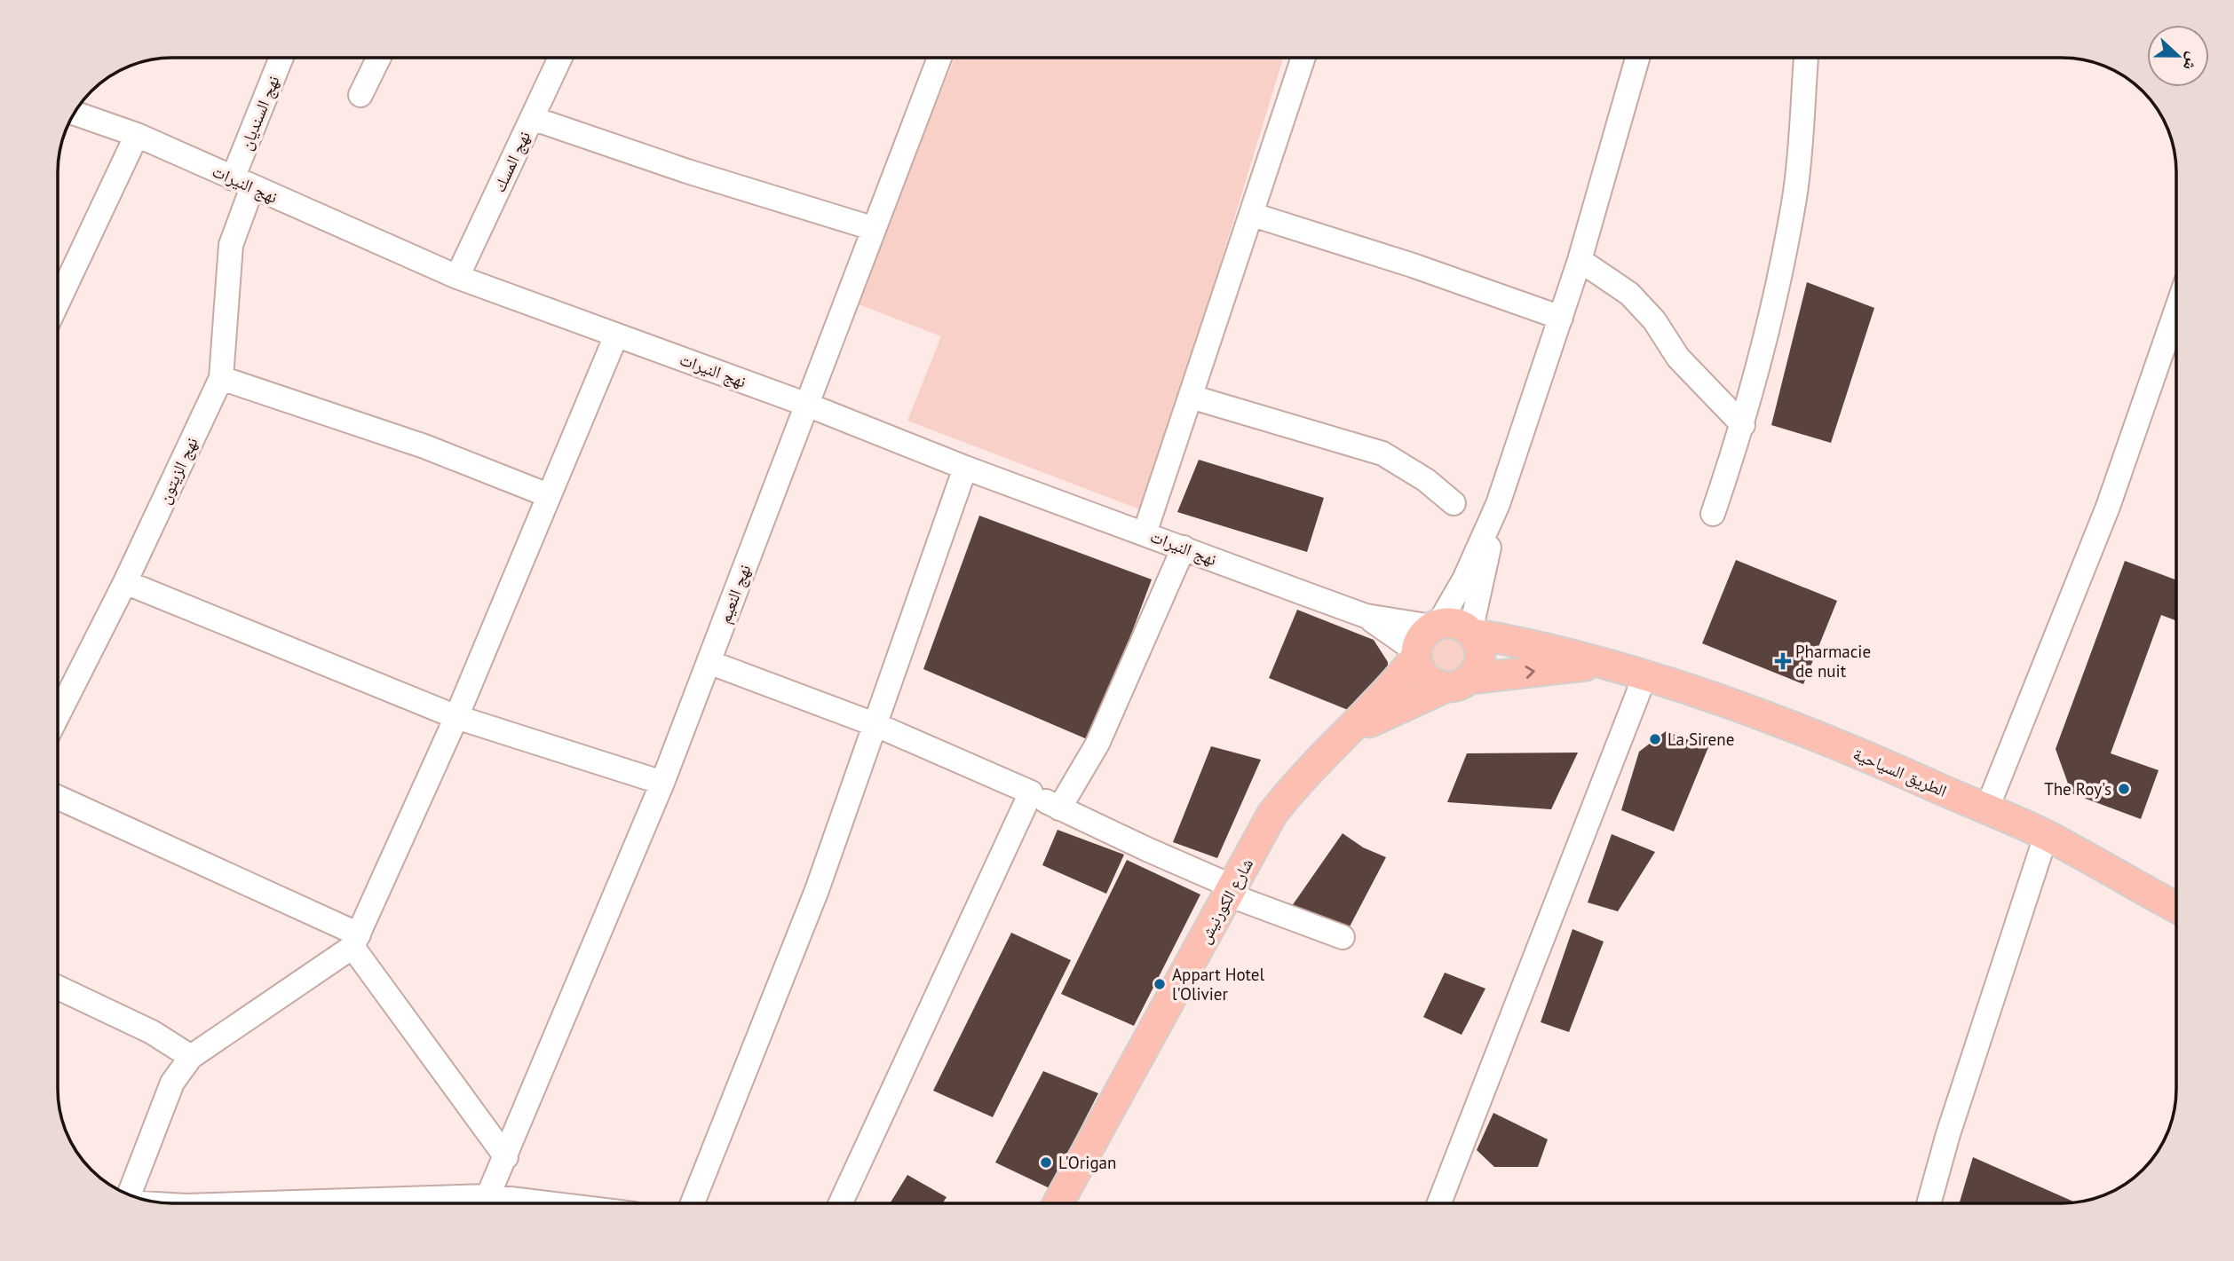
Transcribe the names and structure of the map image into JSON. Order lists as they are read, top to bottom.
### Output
{
  "streets": {
    "main road": ["الطريق السياحية", "شارع الكورنيش"],
    "street": [
      "نهج السنديان",
      "نهج المسك",
      "نهج النيرات",
      "نهج الزيتون",
      "نهج النعيم"
    ]
  },
  "crossings": [
    ["نهج السنديان", "نهج النيرات"],
    ["نهج السنديان", "نهج الزيتون"],
    ["نهج المسك", "نهج النيرات"],
    ["نهج النيرات", "نهج الزيتون"],
    ["نهج النيرات", "نهج النعيم"],
    ["الطريق السياحية", "شارع الكورنيش"]
  ],
  "places": {
    "health": ["Pharmacie de nuit"],
    "other": [
      "La Sirene",
      "The Roy's",
      "Appart Hotel l'Olivier",
      "L'Origan"
    ]
  },
  "north": "right"
}
